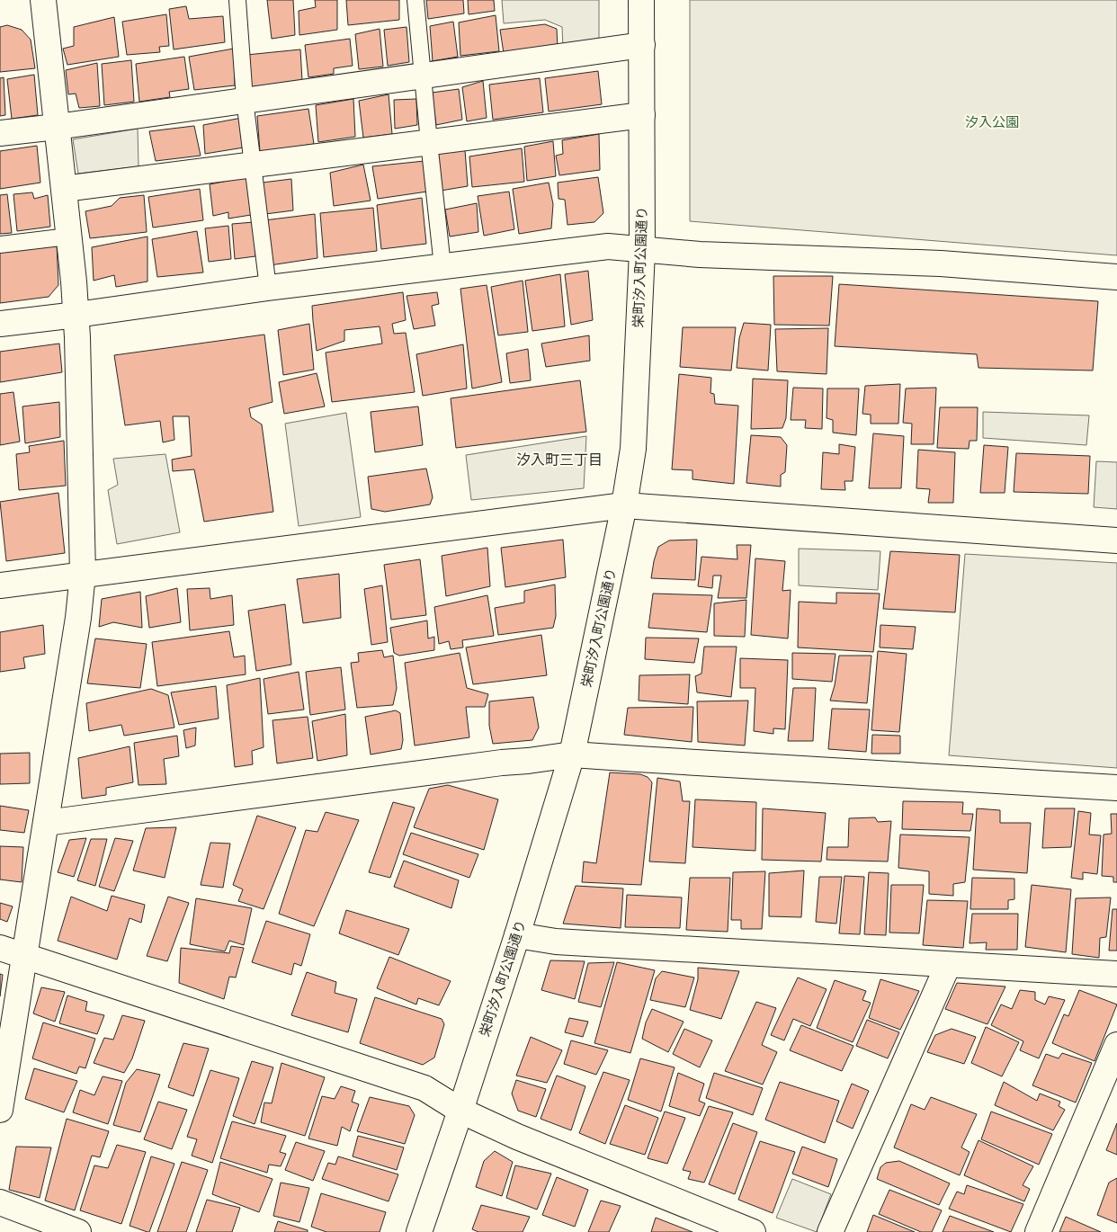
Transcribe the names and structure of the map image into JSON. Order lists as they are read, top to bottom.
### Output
{
  "streets": {
    "street": ["栄町汐入町公園通り"]
  },
  "districts": ["汐入町三丁目"],
  "parks": ["汐入公園"]
}
